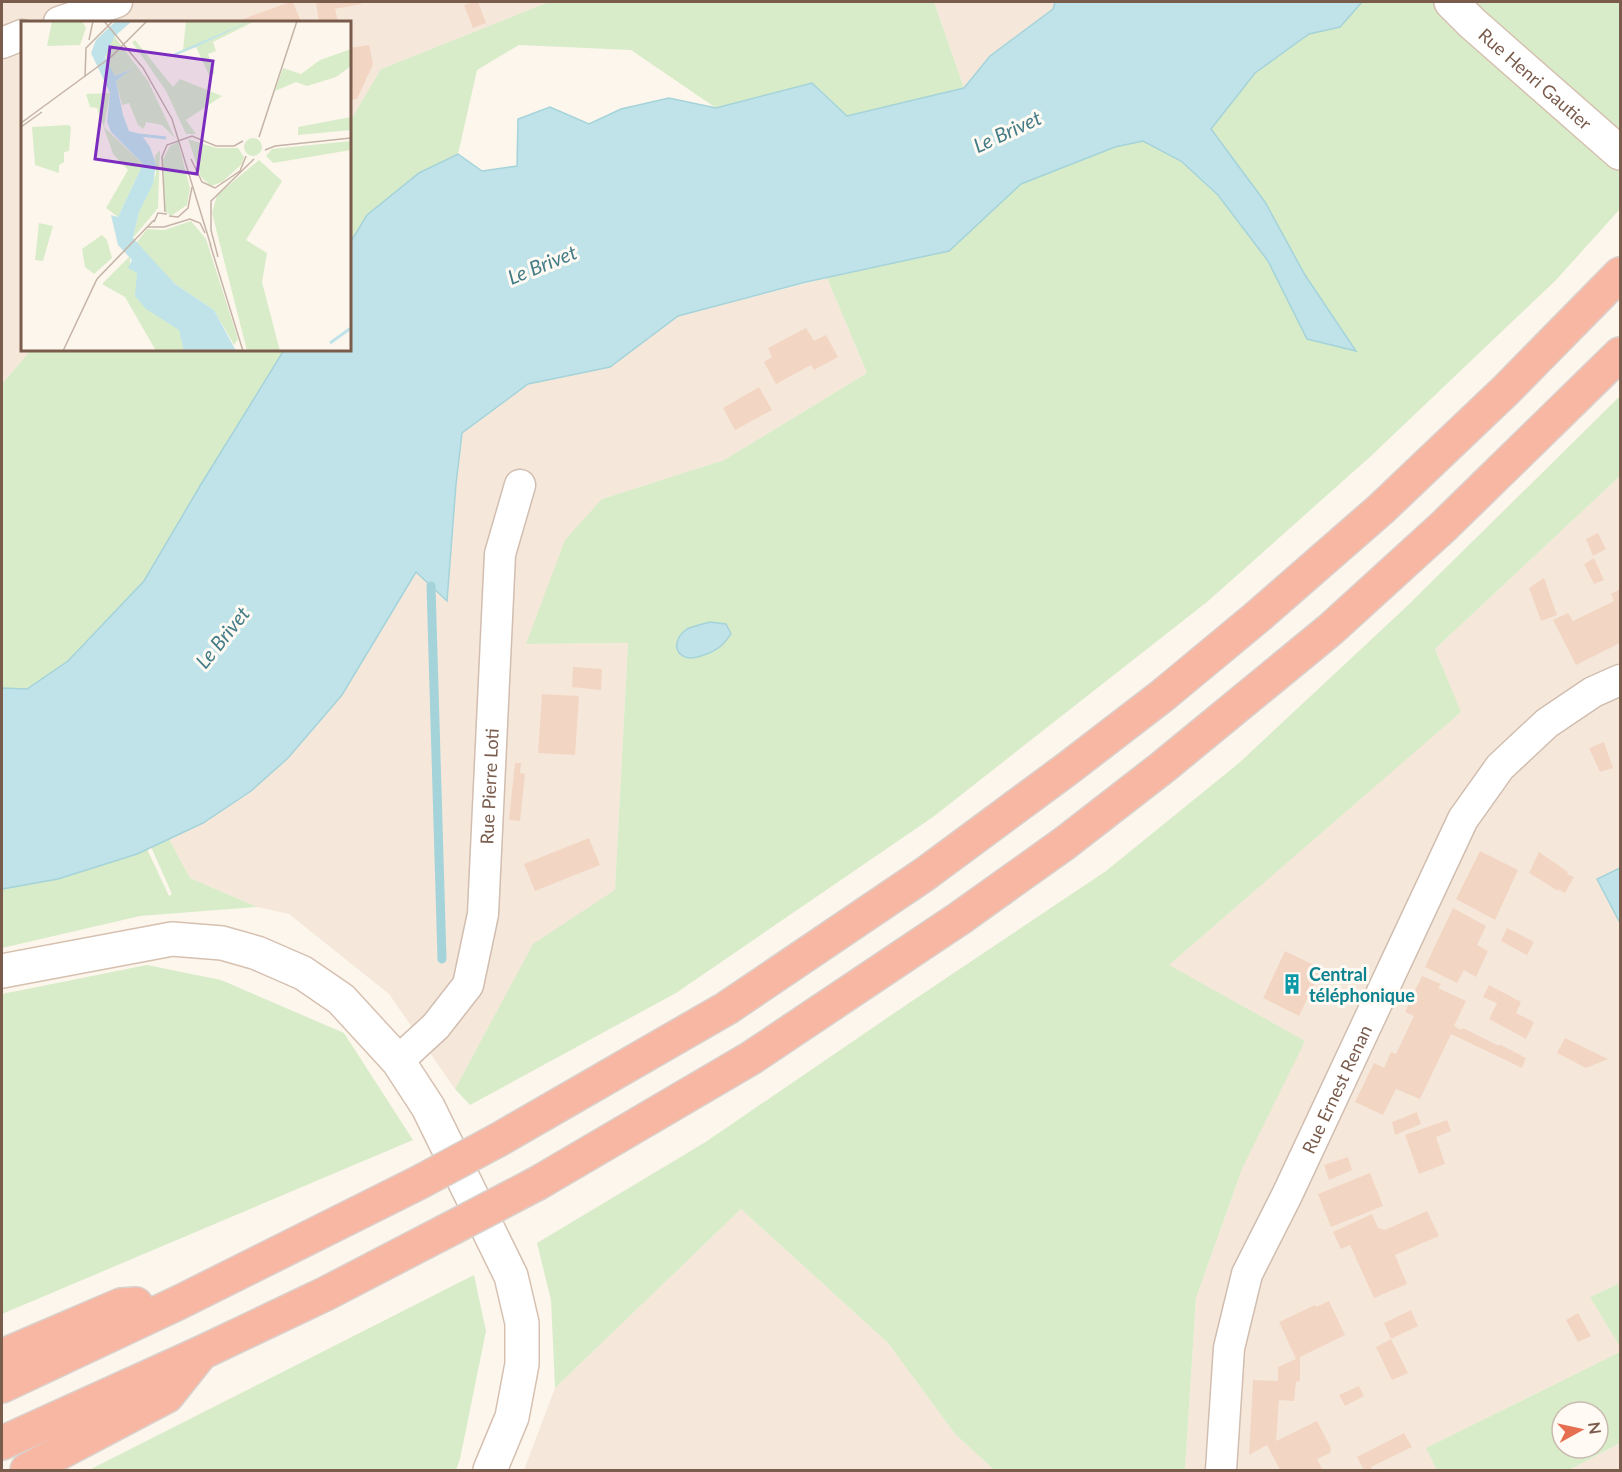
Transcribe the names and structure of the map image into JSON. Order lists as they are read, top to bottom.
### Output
{
  "streets": {
    "main road": ["Rue Henri Gautier"],
    "street": ["Rue Pierre Loti", "Rue Ernest Renan"]
  },
  "water": ["Le Brivet"],
  "places": {
    "building": ["Central téléphonique"]
  },
  "north": "right"
}
